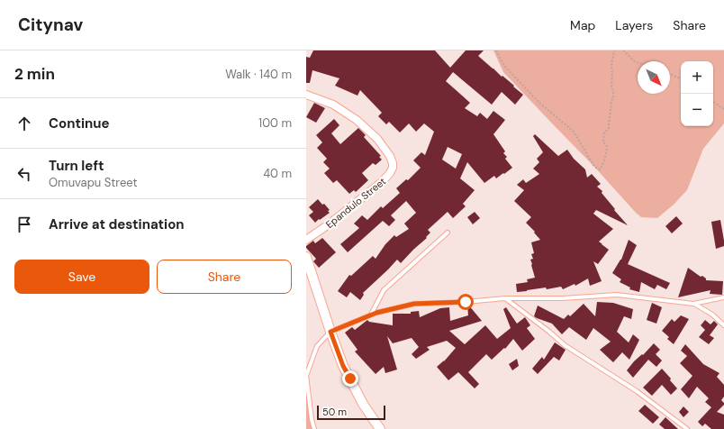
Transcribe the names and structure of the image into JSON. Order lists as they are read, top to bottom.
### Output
{
  "streets": {
    "street": ["Epandulo Street"]
  },
  "scale_bar": "50 m",
  "north": "bottom right",
  "page": {
    "header": "Citynav",
    "nav": ["Map", "Layers", "Share"],
    "heading": ["2 min", "Walk · 140 m"],
    "map_buttons": ["+", "−"],
    "list": [
      ["Continue", "100 m"],
      ["Turn left", "Omuvapu Street", "40 m"],
      "Arrive at destination"
    ],
    "buttons": ["Save", "Share"],
    "scale": "50 m"
  }
}
